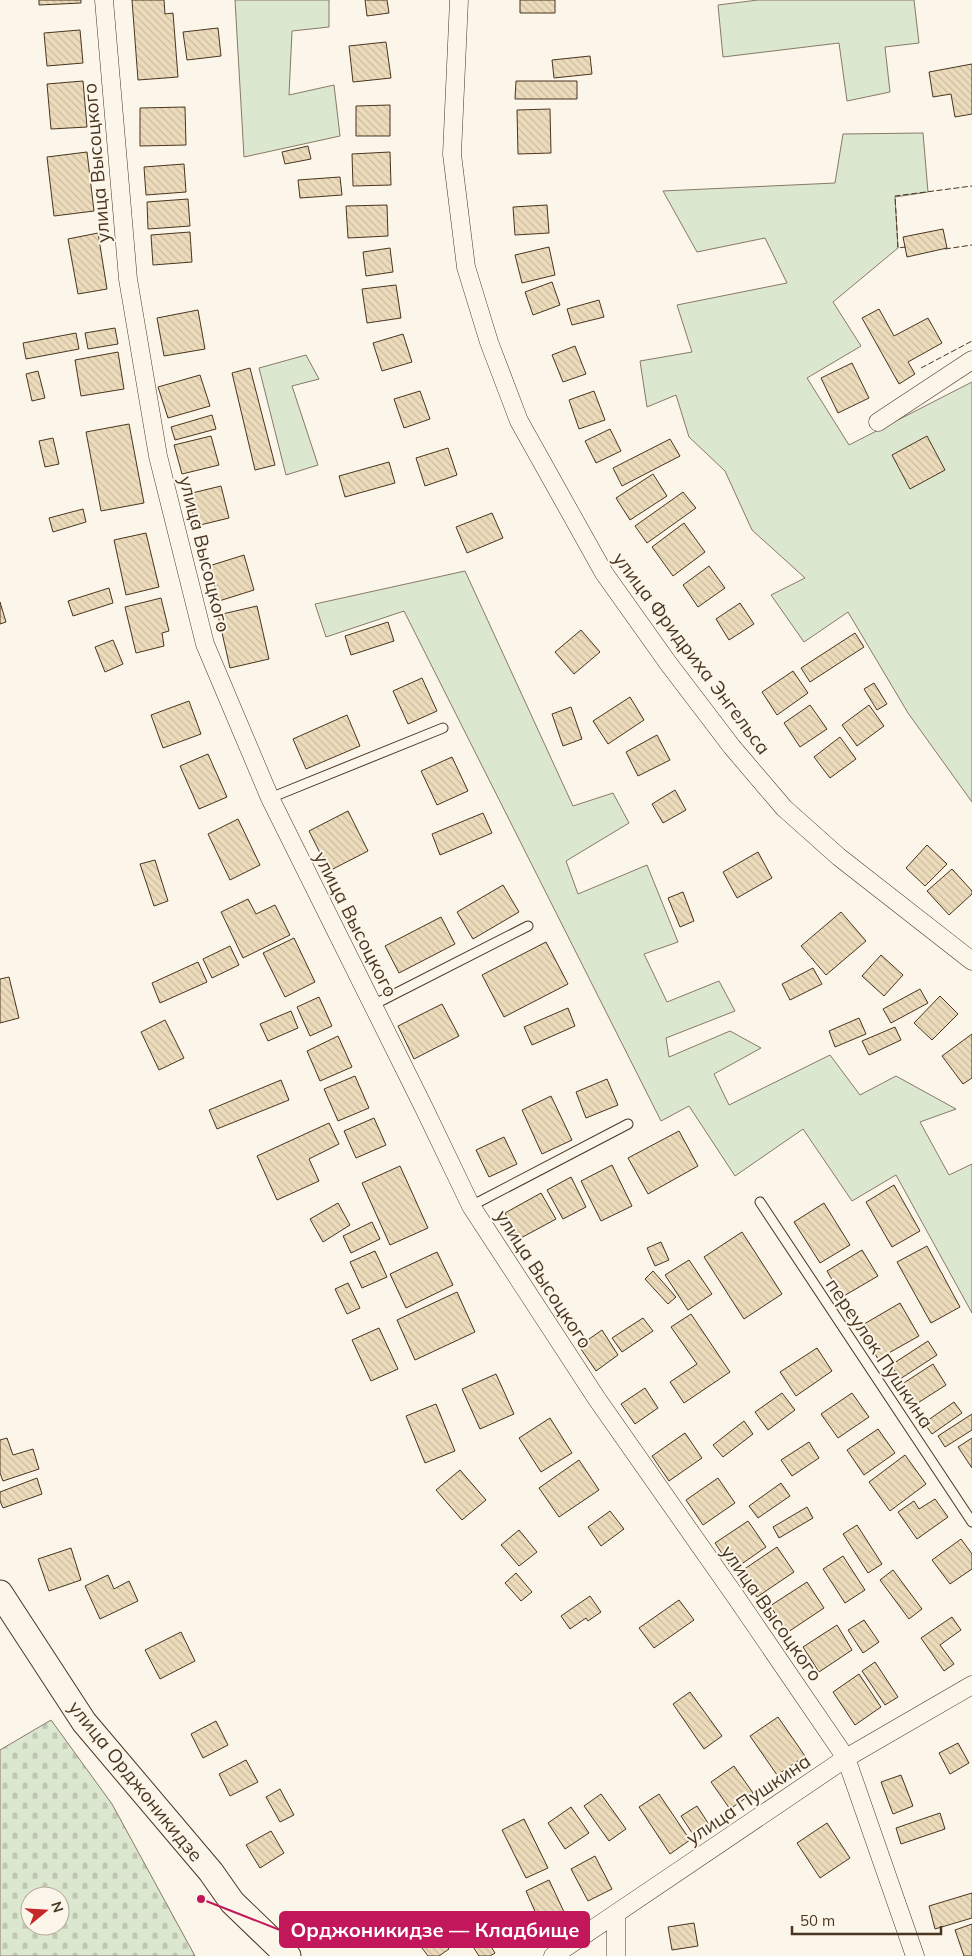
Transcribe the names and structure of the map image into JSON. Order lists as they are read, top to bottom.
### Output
{
  "streets": {
    "main road": ["улица Орджоникидзе"],
    "street": ["улица Высоцкого", "улица Фридриха Энгельса", "улица Пушкина"],
    "lane": ["переулок Пушкина"]
  },
  "crossings": [
    ["улица Высоцкого", "улица Пушкина"]
  ],
  "places": ["Орджоникидзе — Кладбище"],
  "scale_bar": "50 m",
  "north": "right"
}
